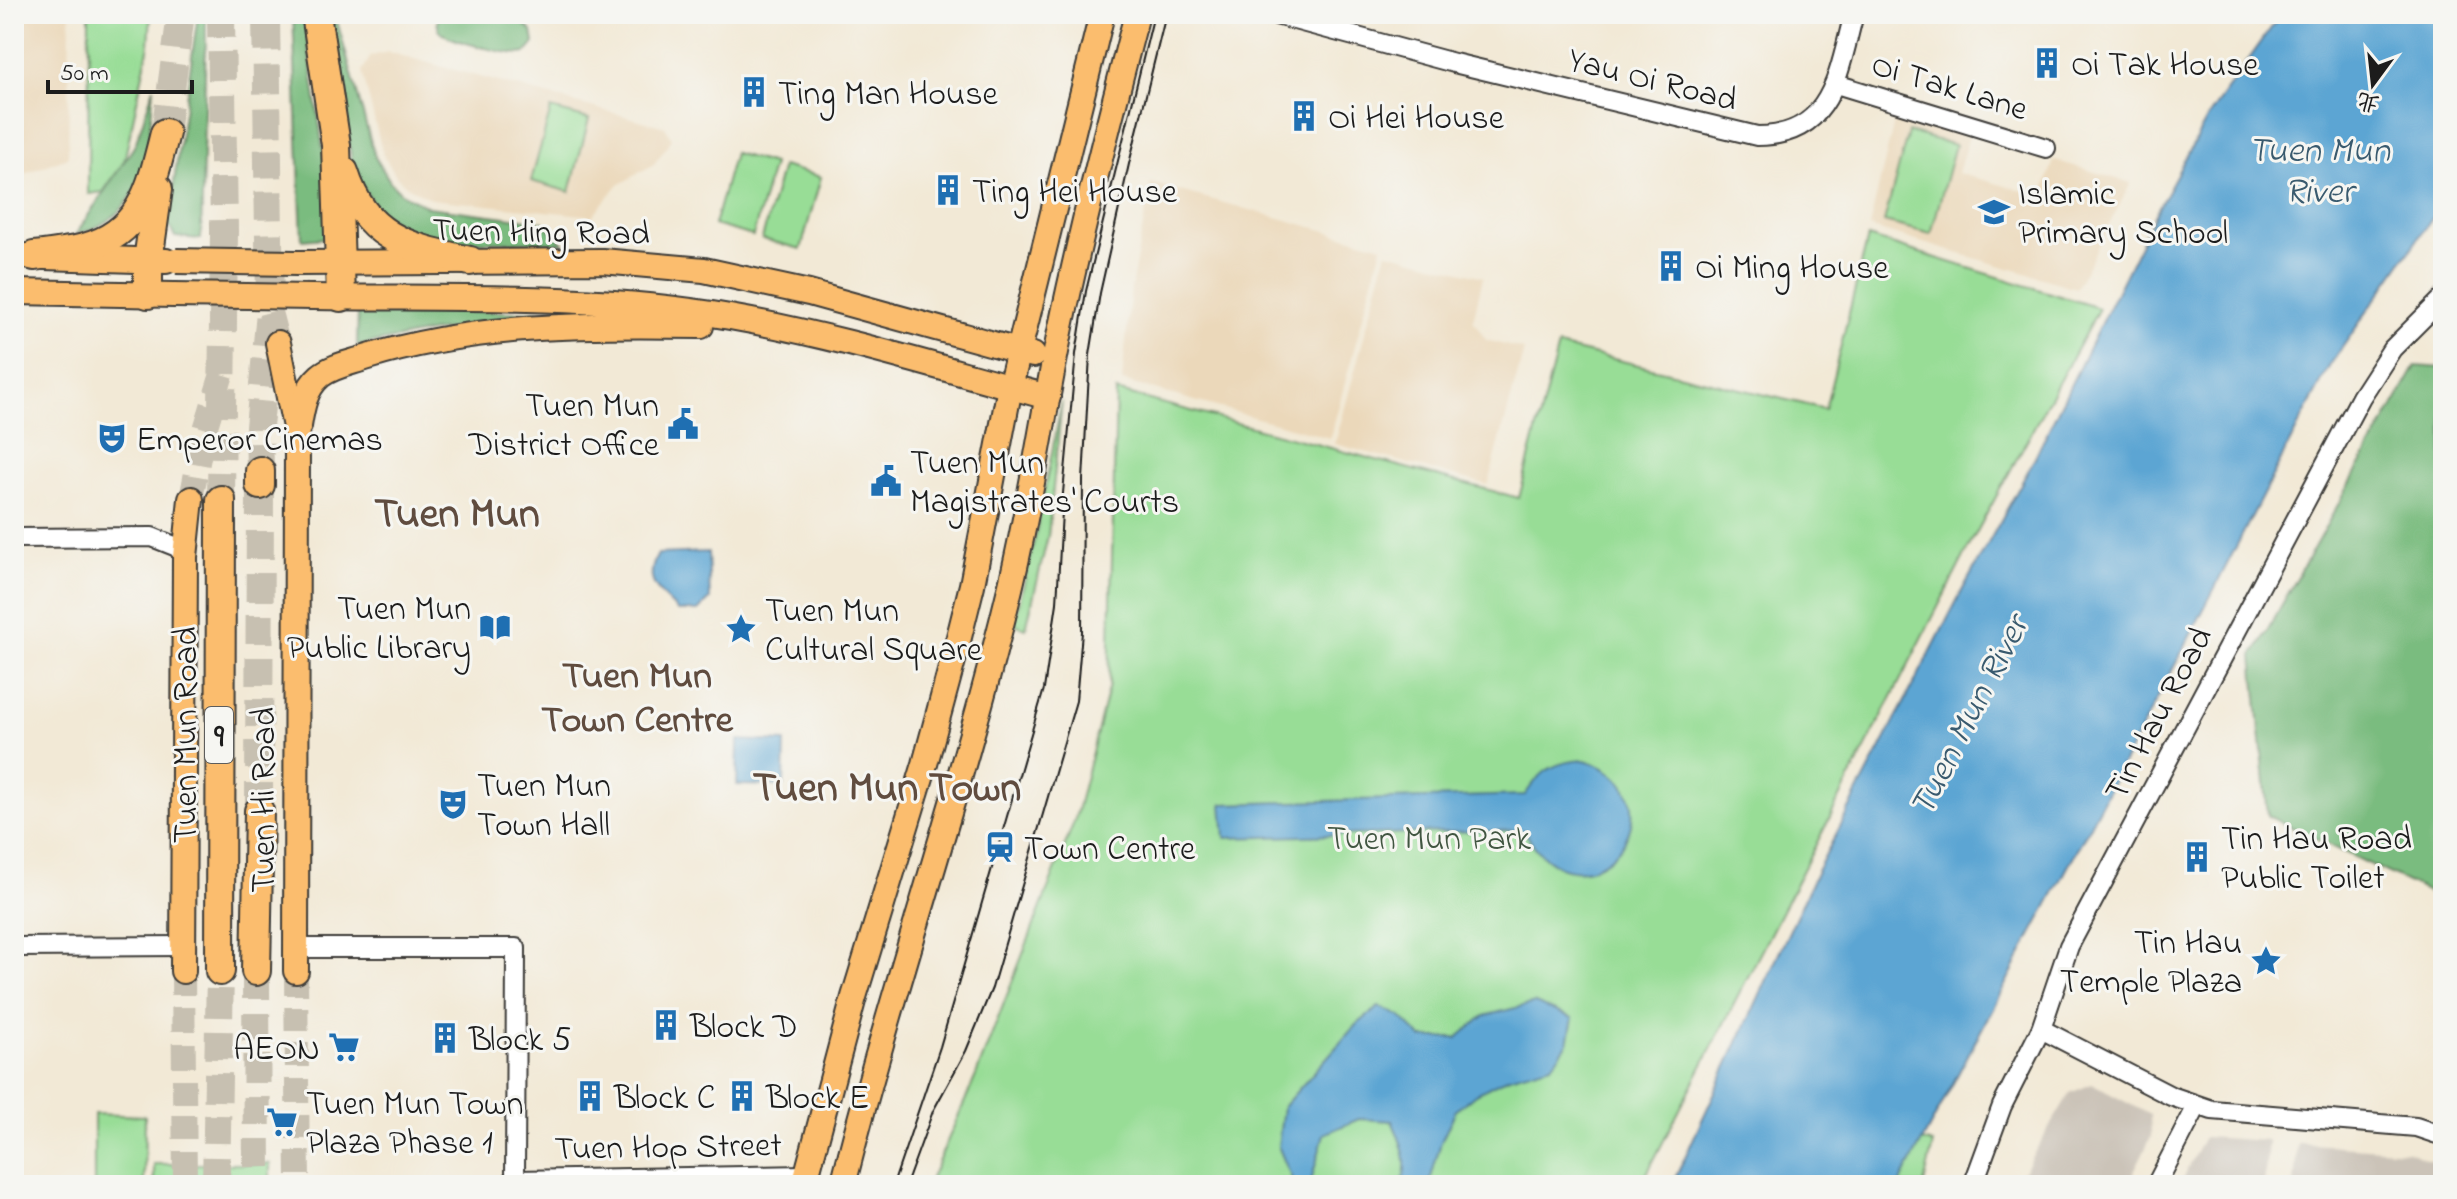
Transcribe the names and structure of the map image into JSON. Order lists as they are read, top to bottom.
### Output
{
  "streets": {
    "highway": ["Tuen Mun Road", "9"],
    "main road": ["Tuen Hing Road", "Tuen Hi Road"],
    "street": [
      "Yau Oi Road",
      "Oi Tak Lane",
      "Tin Hau Road",
      "Tuen Hop Street"
    ]
  },
  "crossings": [
    ["Yau Oi Road", "Oi Tak Lane"]
  ],
  "districts": ["Tuen Mun", "Tuen Mun Town Centre", "Tuen Mun Town"],
  "water": ["Tuen Mun River"],
  "parks": ["Tuen Mun Park"],
  "places": {
    "building": [
      "Oi Tak House",
      "Ting Man House",
      "Oi Hei House",
      "Ting Hei House",
      "Oi Ming House",
      "Tin Hau Road Public Toilet",
      "Block D",
      "Block 5",
      "Block C",
      "Block E"
    ],
    "school or university": ["Islamic Primary School"],
    "public building": ["Tuen Mun District Office", "Tuen Mun Magistrates' Courts"],
    "theatre": ["Emperor Cinemas", "Tuen Mun Town Hall"],
    "library": ["Tuen Mun Public Library"],
    "place": ["Tuen Mun Cultural Square", "Tin Hau Temple Plaza"],
    "station": ["Town Centre"],
    "supermarket": ["AEON", "Tuen Mun Town Plaza Phase 1"]
  },
  "scale_bar": "50 m",
  "north": "bottom"
}
